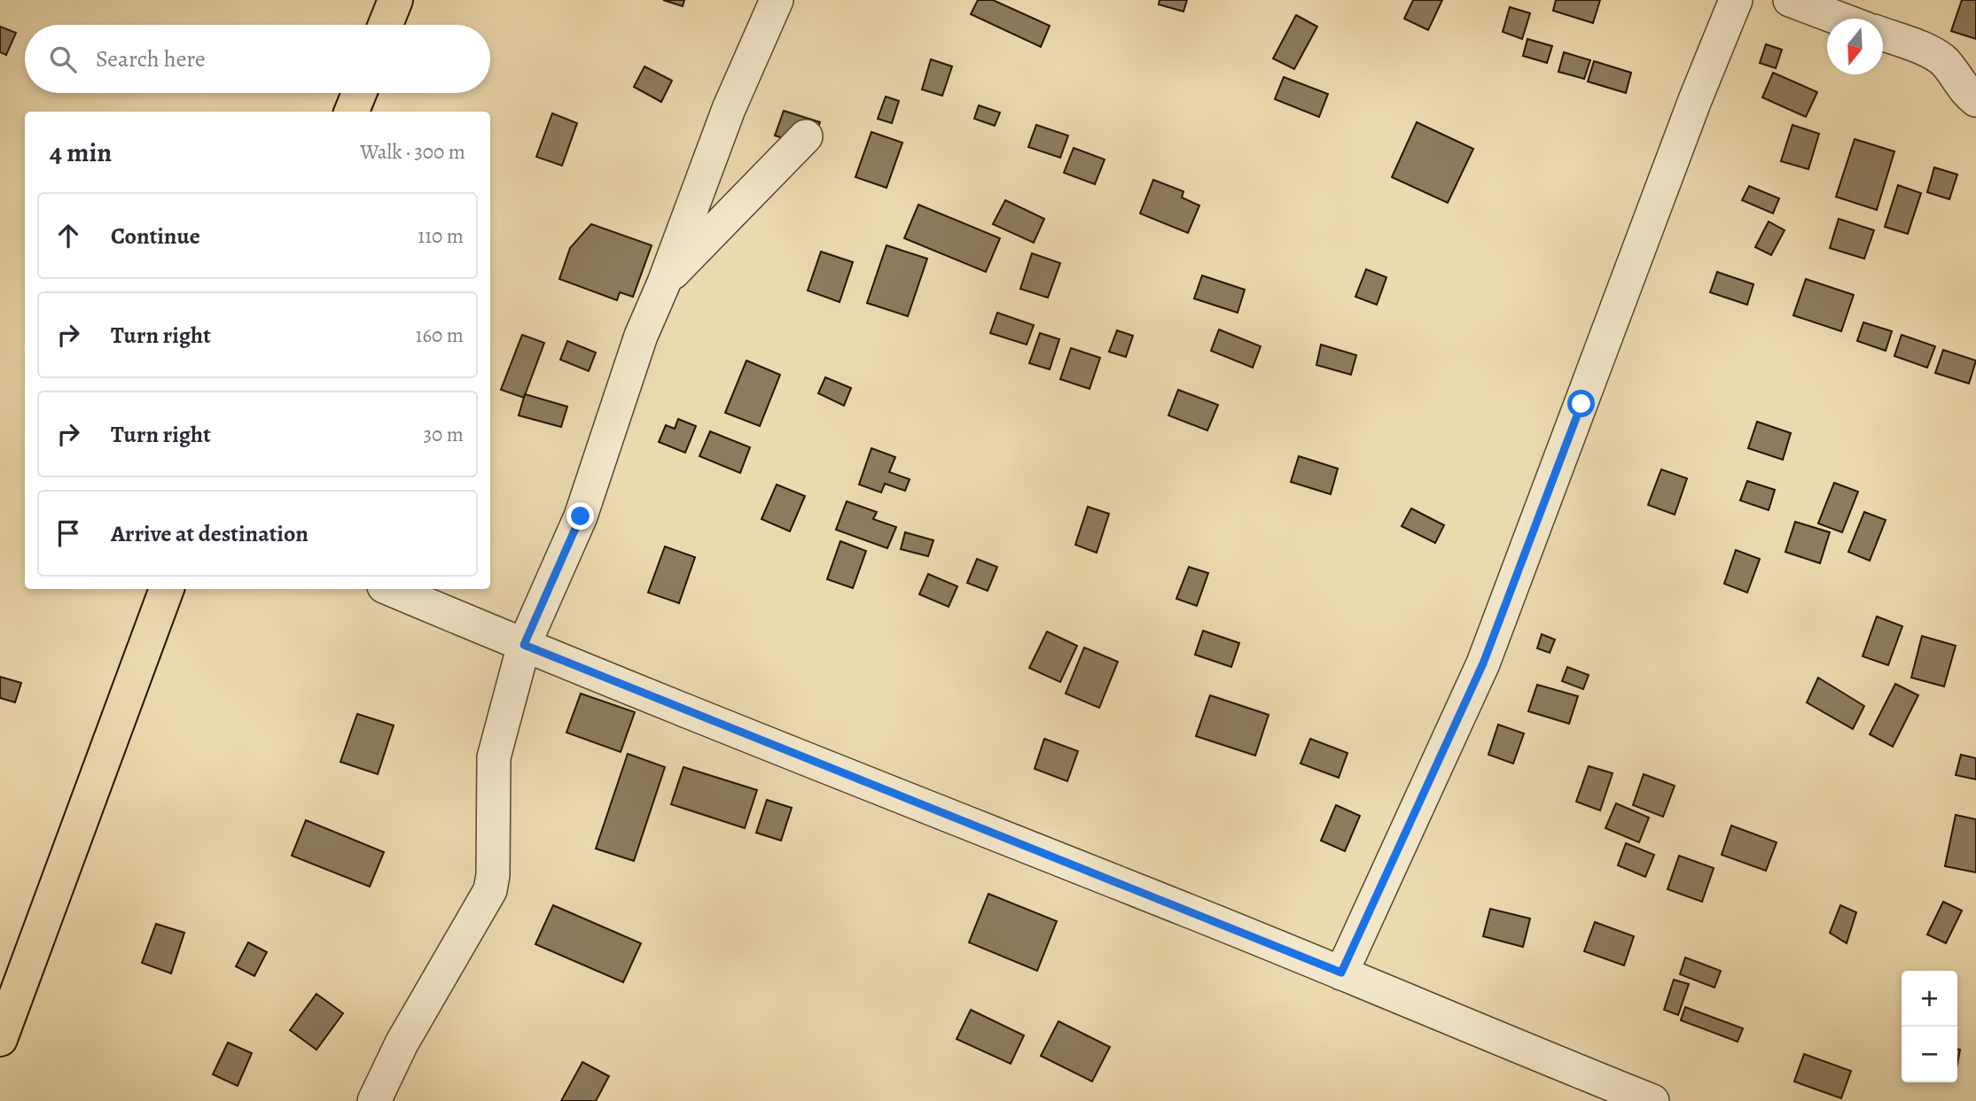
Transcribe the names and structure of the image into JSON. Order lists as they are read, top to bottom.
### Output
{
  "north": "bottom",
  "page": {
    "search": "Search here",
    "heading": ["4 min", "Walk · 300 m"],
    "list": [
      ["Continue", "110 m"],
      ["Turn right", "160 m"],
      ["Turn right", "30 m"],
      "Arrive at destination"
    ],
    "map_buttons": ["+", "−"]
  }
}
